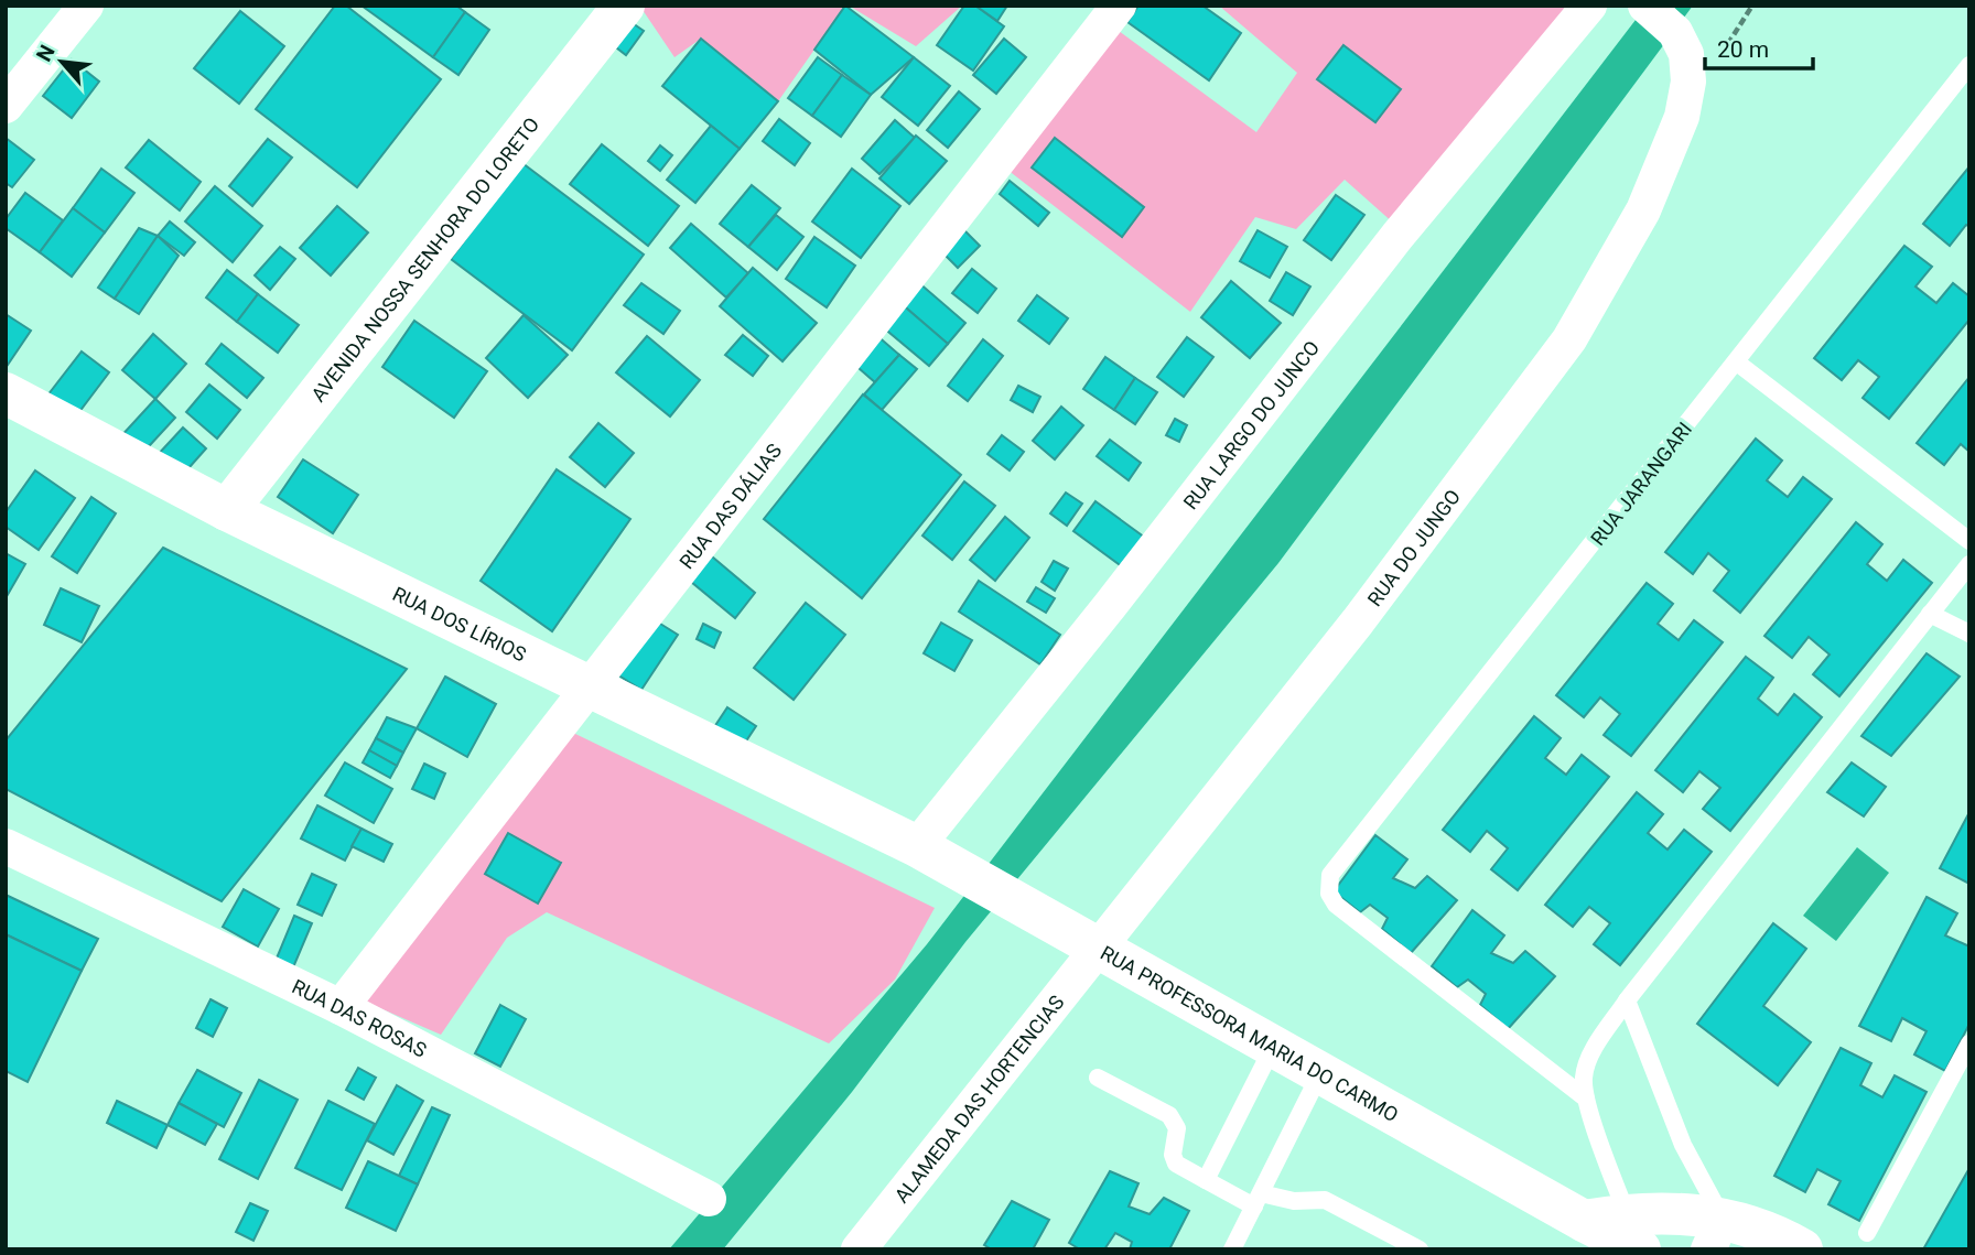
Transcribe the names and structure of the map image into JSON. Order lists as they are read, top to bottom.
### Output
{
  "streets": {
    "street": [
      "AVENIDA NOSSA SENHORA DO LORETO",
      "RUA LARGO DO JUNCO",
      "RUA DAS DÁLIAS",
      "RUA DO JUNGO",
      "RUA DOS LÍRIOS",
      "RUA DAS ROSAS",
      "RUA PROFESSORA MARIA DO CARMO",
      "ALAMEDA DAS HORTENCIAS"
    ],
    "lane": ["RUA JARANGARI"]
  },
  "crossings": [
    ["AVENIDA NOSSA SENHORA DO LORETO", "RUA DOS LÍRIOS"],
    ["RUA LARGO DO JUNCO", "RUA DOS LÍRIOS"],
    ["RUA LARGO DO JUNCO", "RUA PROFESSORA MARIA DO CARMO"],
    ["RUA DAS DÁLIAS", "RUA DOS LÍRIOS"],
    ["RUA DAS DÁLIAS", "RUA DAS ROSAS"],
    ["RUA DO JUNGO", "RUA PROFESSORA MARIA DO CARMO"],
    ["RUA DO JUNGO", "ALAMEDA DAS HORTENCIAS"],
    ["RUA DOS LÍRIOS", "RUA PROFESSORA MARIA DO CARMO"],
    ["RUA PROFESSORA MARIA DO CARMO", "ALAMEDA DAS HORTENCIAS"]
  ],
  "scale_bar": "20 m",
  "north": "top left"
}
